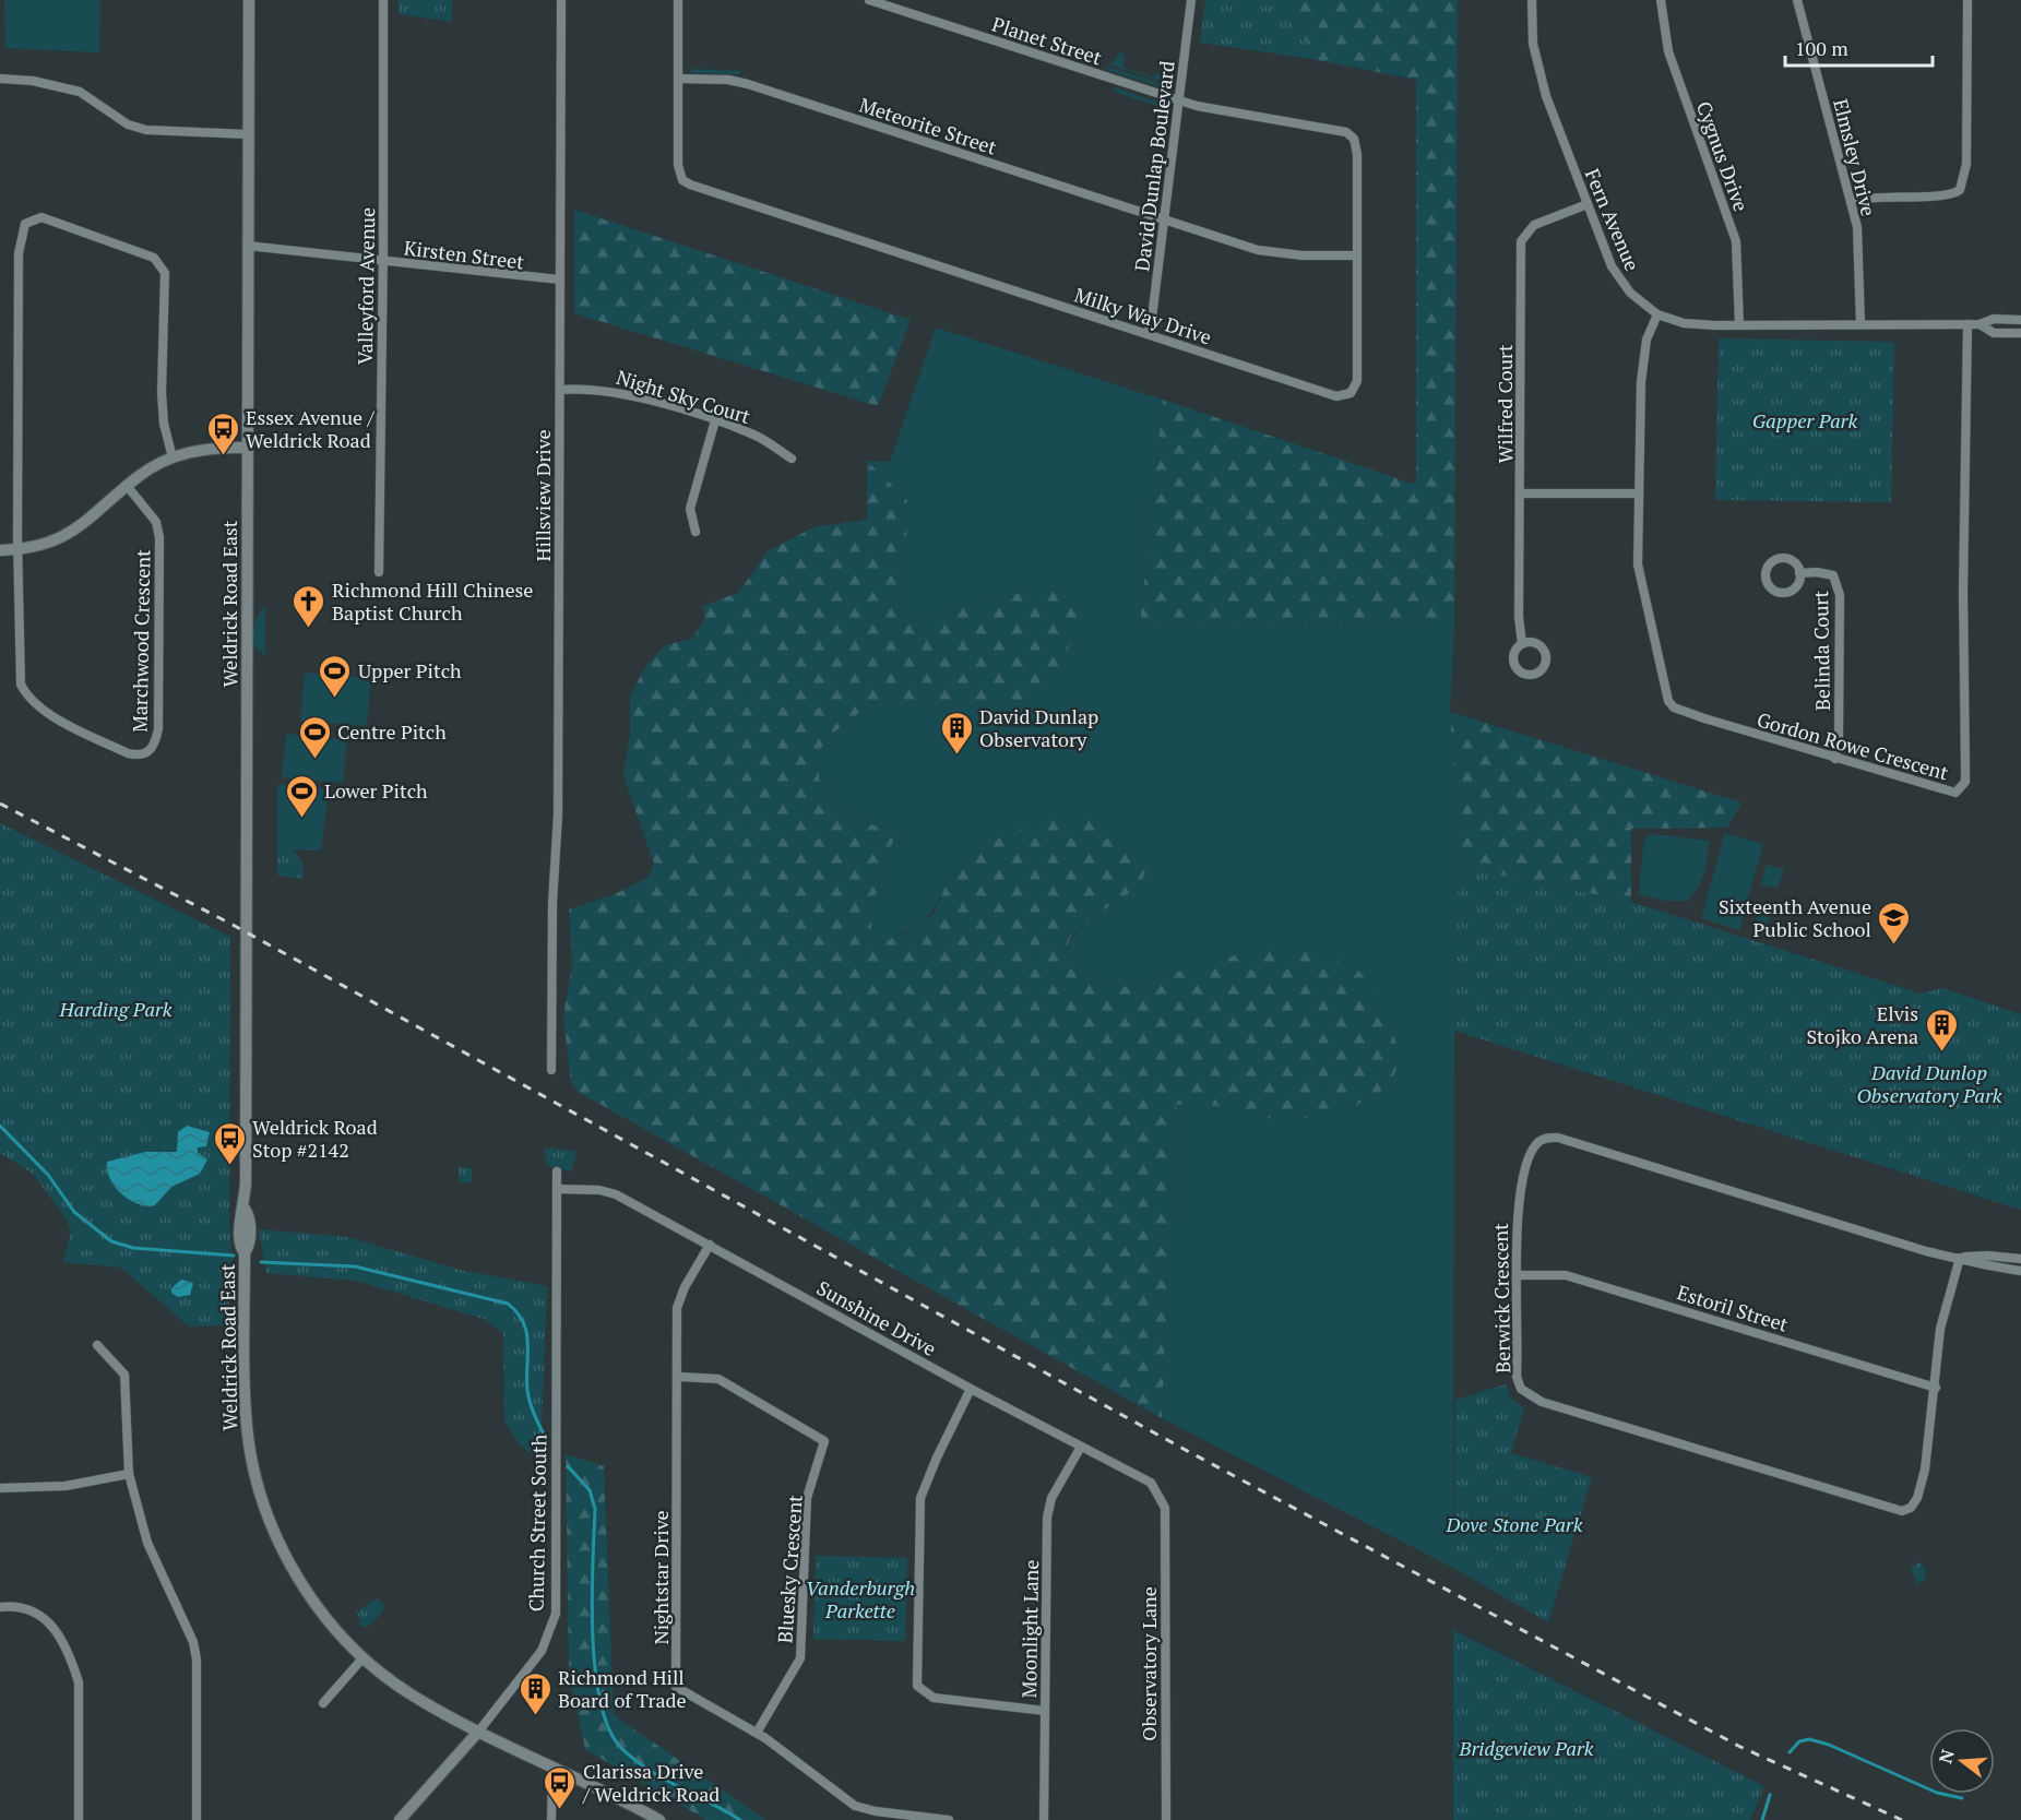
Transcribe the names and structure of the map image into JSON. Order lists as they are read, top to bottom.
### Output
{
  "streets": {
    "street": [
      "Planet Street",
      "Meteorite Street",
      "Cygnus Drive",
      "Elmsley Drive",
      "David Dunlap Boulevard",
      "Fern Avenue",
      "Kirsten Street",
      "Valleyford Avenue",
      "Milky Way Drive",
      "Night Sky Court",
      "Wilfred Court",
      "Hillsview Drive",
      "Weldrick Road East",
      "Marchwood Crescent",
      "Belinda Court",
      "Gordon Rowe Crescent",
      "Berwick Crescent",
      "Estoril Street",
      "Sunshine Drive",
      "Church Street South",
      "Bluesky Crescent",
      "Nightstar Drive",
      "Moonlight Lane",
      "Observatory Lane"
    ]
  },
  "crossings": [
    ["Planet Street", "David Dunlap Boulevard"],
    ["Planet Street", "Milky Way Drive"],
    ["Meteorite Street", "David Dunlap Boulevard"],
    ["Meteorite Street", "Milky Way Drive"],
    ["Cygnus Drive", "Fern Avenue"],
    ["Elmsley Drive", "Fern Avenue"],
    ["David Dunlap Boulevard", "Milky Way Drive"],
    ["Fern Avenue", "Wilfred Court"],
    ["Fern Avenue", "Gordon Rowe Crescent"],
    ["Kirsten Street", "Valleyford Avenue"],
    ["Kirsten Street", "Hillsview Drive"],
    ["Kirsten Street", "Weldrick Road East"],
    ["Night Sky Court", "Hillsview Drive"],
    ["Weldrick Road East", "Church Street South"],
    ["Belinda Court", "Gordon Rowe Crescent"],
    ["Berwick Crescent", "Estoril Street"],
    ["Sunshine Drive", "Church Street South"],
    ["Sunshine Drive", "Nightstar Drive"],
    ["Sunshine Drive", "Moonlight Lane"],
    ["Sunshine Drive", "Observatory Lane"],
    ["Bluesky Crescent", "Nightstar Drive"]
  ],
  "parks": [
    "Gapper Park",
    "Harding Park",
    "David Dunlop Observatory Park",
    "Dove Stone Park",
    "Vanderburgh Parkette",
    "Bridgeview Park"
  ],
  "places": {
    "bus stop": ["Essex Avenue / Weldrick Road", "Weldrick Road Stop #2142", "Clarissa Drive / Weldrick Road"],
    "church": ["Richmond Hill Chinese Baptist Church"],
    "sports": ["Upper Pitch", "Centre Pitch", "Lower Pitch"],
    "building": ["David Dunlap Observatory", "Elvis Stojko Arena", "Richmond Hill Board of Trade"],
    "school or university": ["Sixteenth Avenue Public School"]
  },
  "scale_bar": "100 m",
  "north": "left"
}
